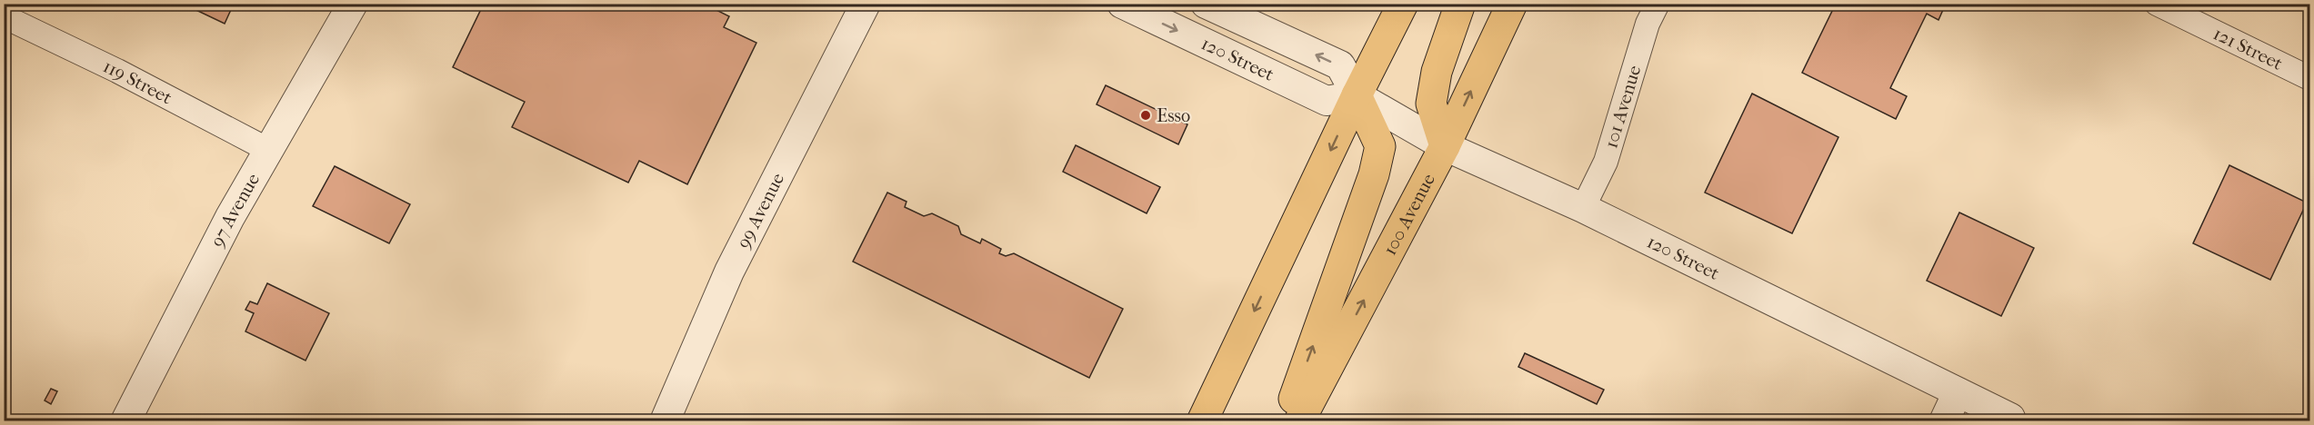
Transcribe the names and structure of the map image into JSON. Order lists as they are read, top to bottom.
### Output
{
  "streets": {
    "main road": ["100 Avenue"],
    "street": [
      "121 Street",
      "120 Street",
      "119 Street",
      "101 Avenue",
      "97 Avenue",
      "99 Avenue"
    ]
  },
  "crossings": [
    ["120 Street", "101 Avenue"],
    ["120 Street", "100 Avenue"],
    ["119 Street", "97 Avenue"]
  ],
  "places": ["Esso"]
}
